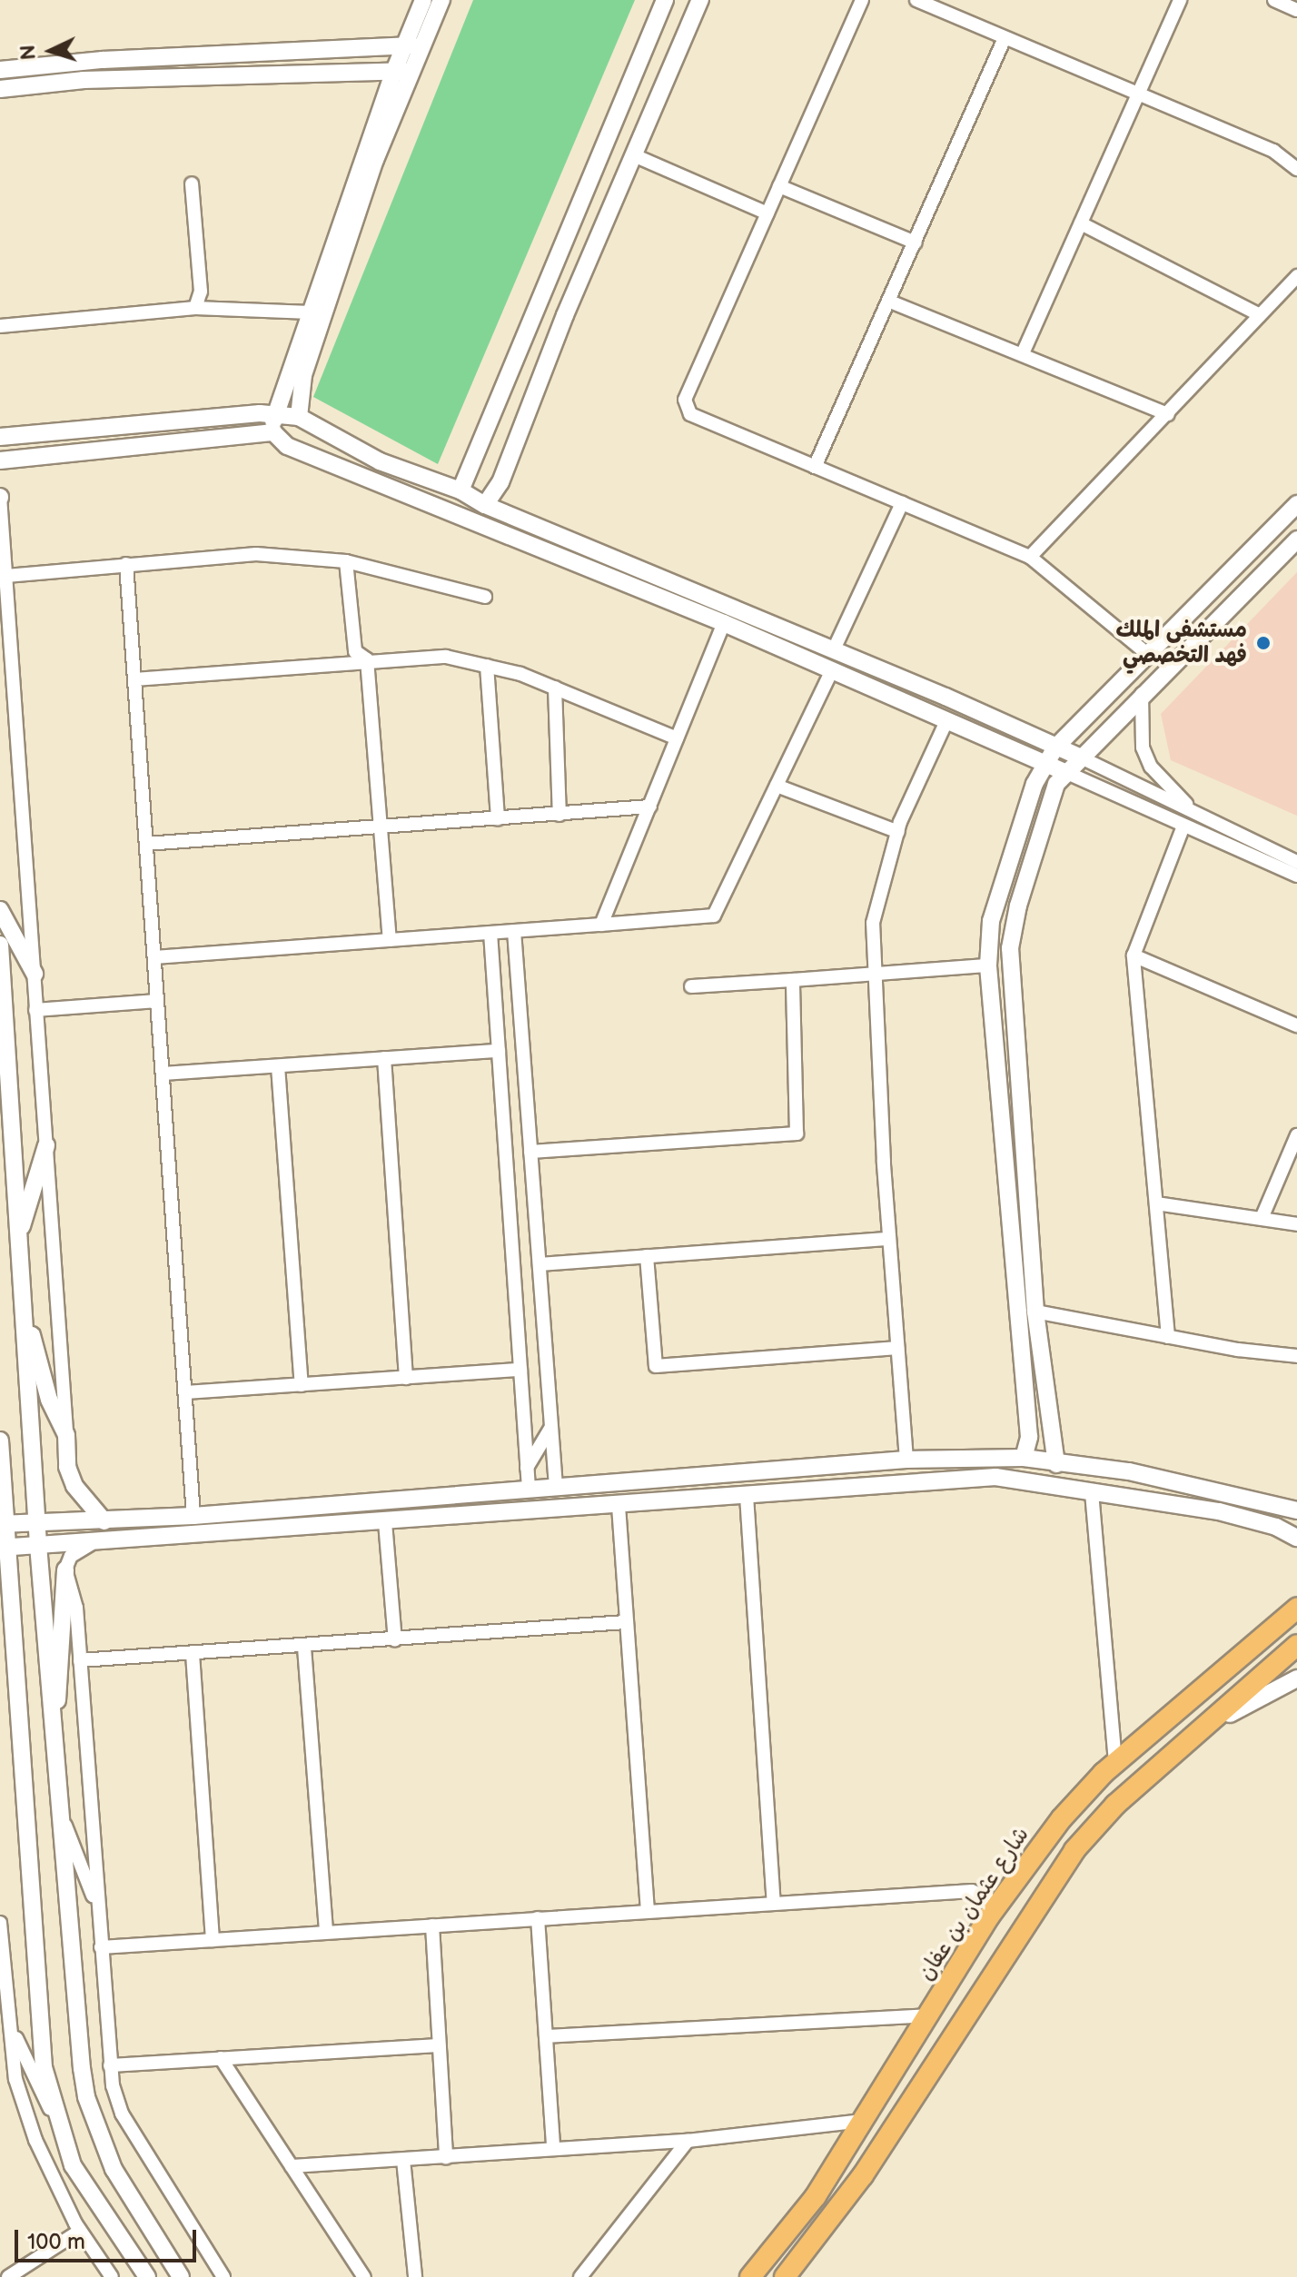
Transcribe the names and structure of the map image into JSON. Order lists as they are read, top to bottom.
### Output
{
  "streets": {
    "main road": ["شارع عثمان بن عفان"]
  },
  "places": ["مستشفى الملك فهد التخصصي"],
  "scale_bar": "100 m",
  "north": "left"
}
